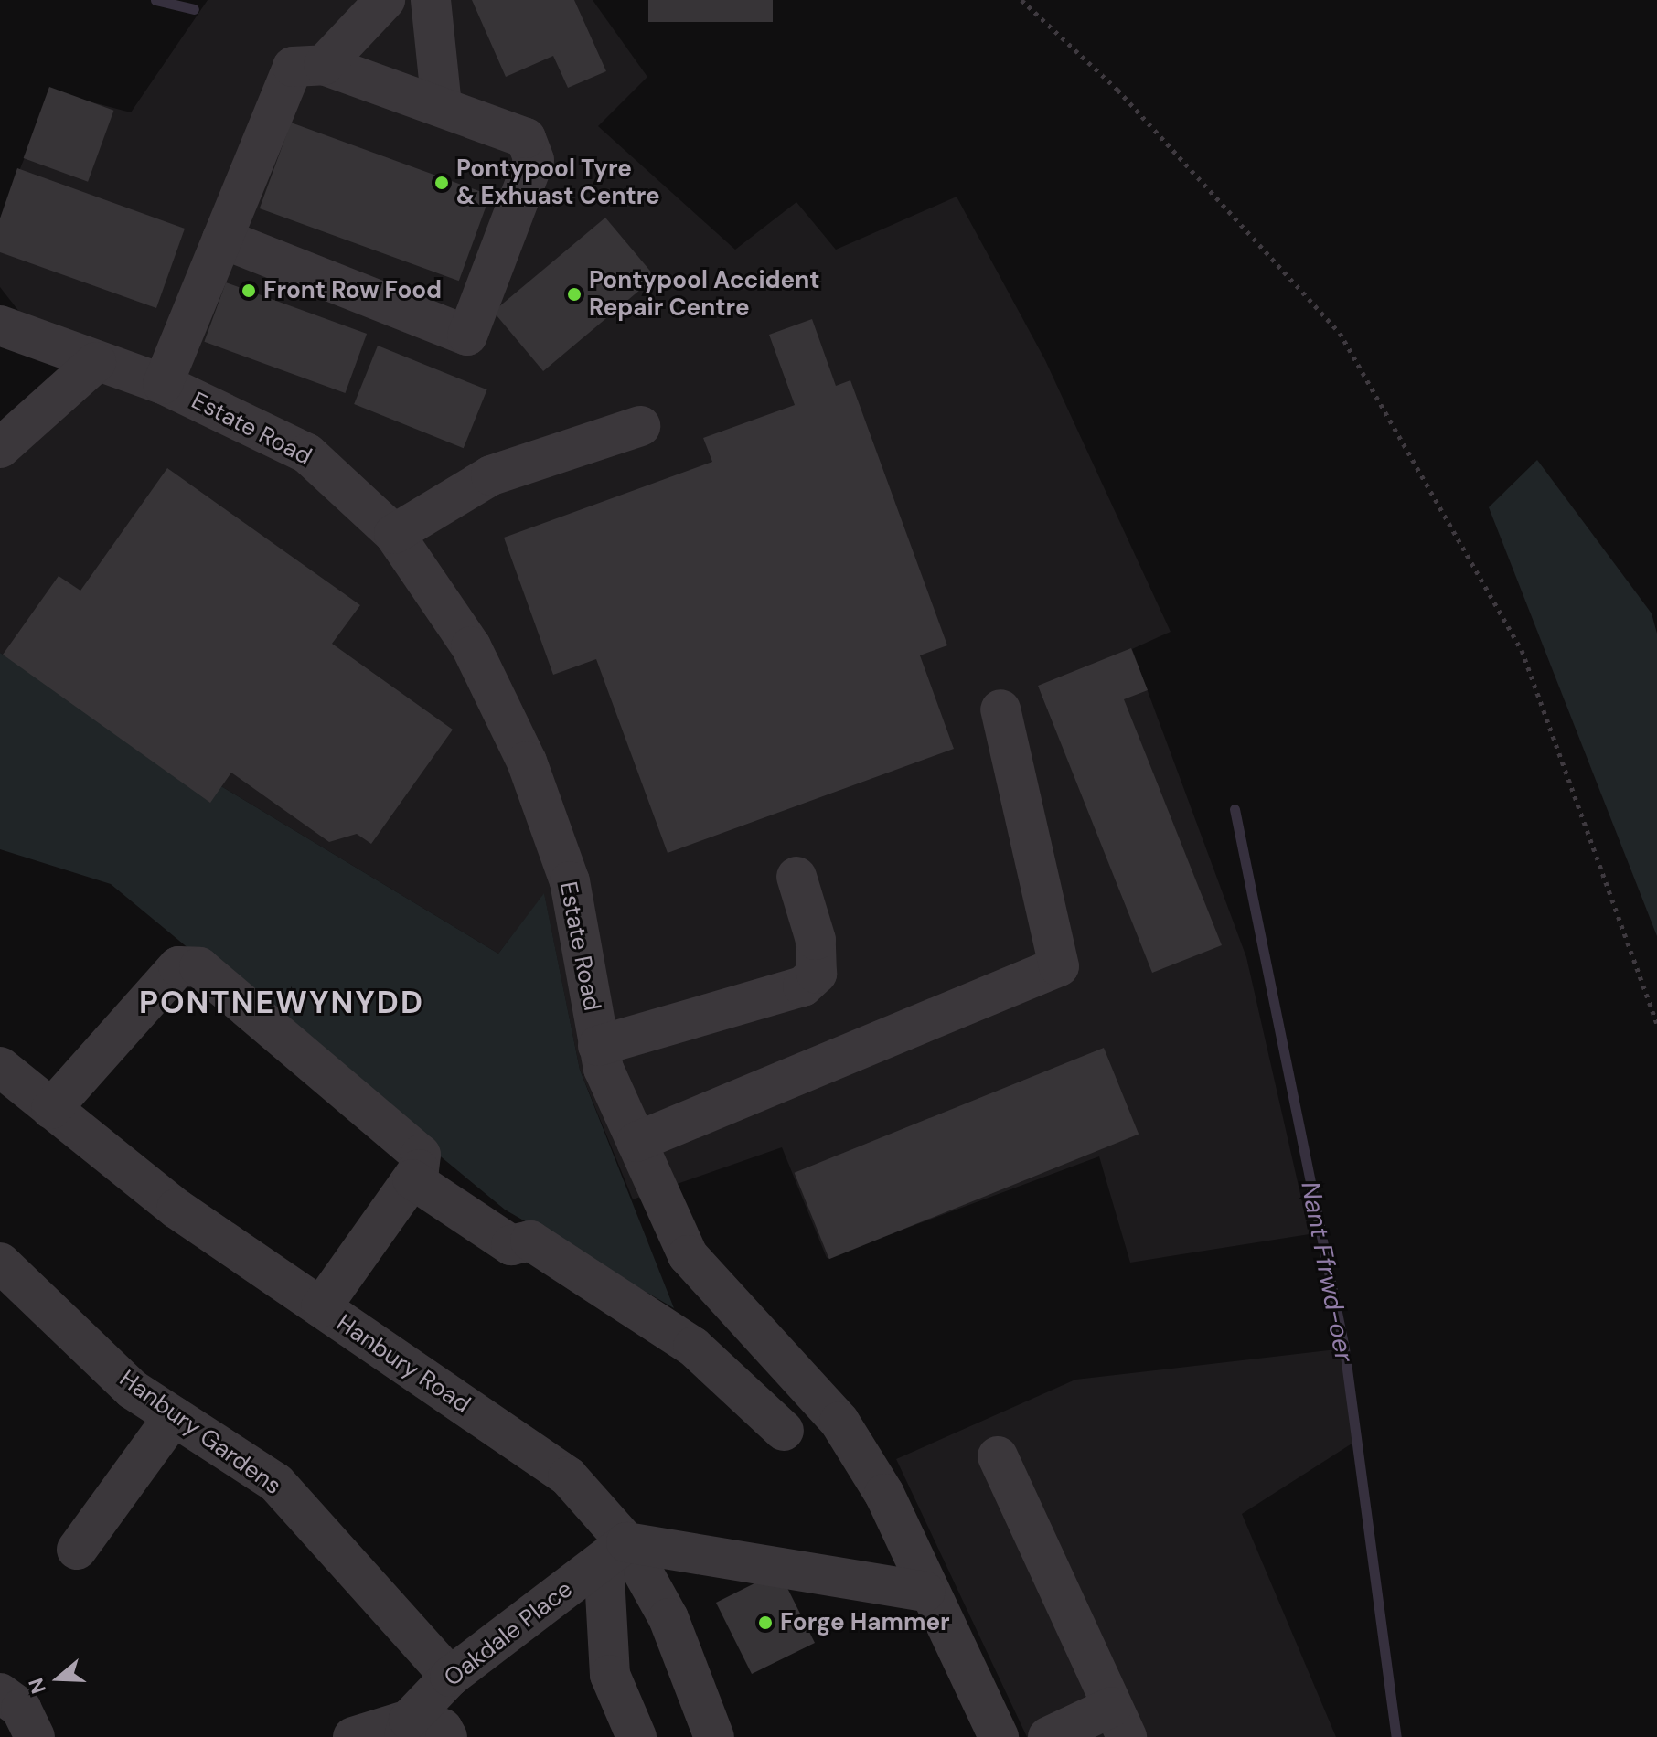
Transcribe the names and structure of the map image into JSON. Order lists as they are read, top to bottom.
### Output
{
  "streets": {
    "street": [
      "Estate Road",
      "Hanbury Road",
      "Hanbury Gardens",
      "Oakdale Place"
    ]
  },
  "crossings": [
    ["Hanbury Road", "Oakdale Place"],
    ["Hanbury Gardens", "Oakdale Place"]
  ],
  "districts": ["PONTNEWYNYDD"],
  "water": ["Nant Ffrwd-oer"],
  "places": [
    "Pontypool Tyre & Exhuast Centre",
    "Front Row Food",
    "Pontypool Accident Repair Centre",
    "Forge Hammer"
  ],
  "north": "left"
}
